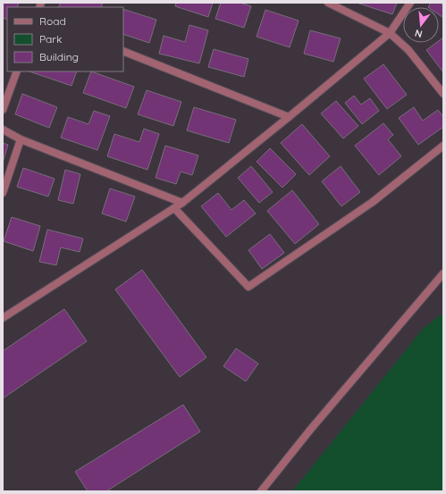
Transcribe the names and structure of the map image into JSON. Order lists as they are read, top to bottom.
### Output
{
  "legend": ["Road", "Park", "Building"],
  "north": "bottom"
}
